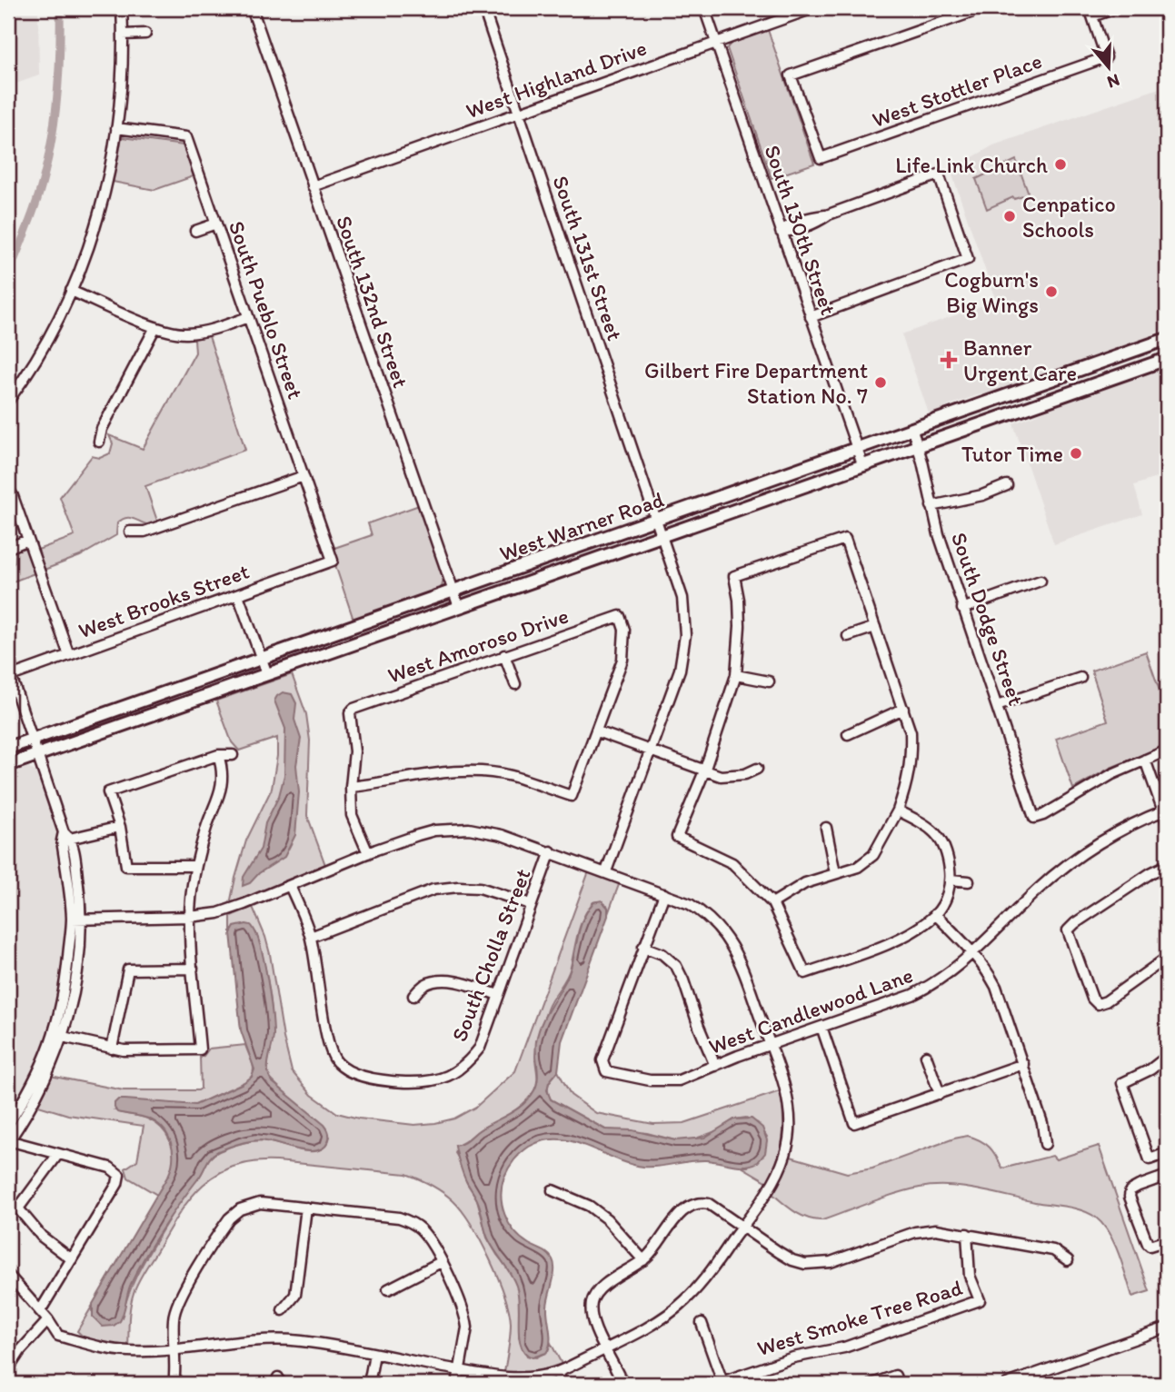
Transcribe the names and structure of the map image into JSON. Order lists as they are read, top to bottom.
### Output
{
  "streets": {
    "main road": ["West Warner Road"],
    "street": [
      "West Highland Drive",
      "West Stottler Place",
      "South 130th Street",
      "South 131st Street",
      "South 132nd Street",
      "South Pueblo Street",
      "West Brooks Street",
      "South Dodge Street",
      "West Amoroso Drive",
      "South Cholla Street",
      "West Candlewood Lane",
      "West Smoke Tree Road"
    ]
  },
  "crossings": [
    ["West Highland Drive", "South 130th Street"],
    ["West Highland Drive", "South 131st Street"],
    ["West Highland Drive", "South 132nd Street"],
    ["South 130th Street", "West Warner Road"],
    ["South 131st Street", "West Warner Road"],
    ["South 132nd Street", "West Warner Road"],
    ["South Pueblo Street", "West Brooks Street"],
    ["West Warner Road", "South Dodge Street"]
  ],
  "places": {
    "other": [
      "Life Link Church",
      "Cenpatico Schools",
      "Cogburn's Big Wings",
      "Gilbert Fire Department Station No. 7",
      "Tutor Time"
    ],
    "health": ["Banner Urgent Care"]
  },
  "north": "bottom"
}
